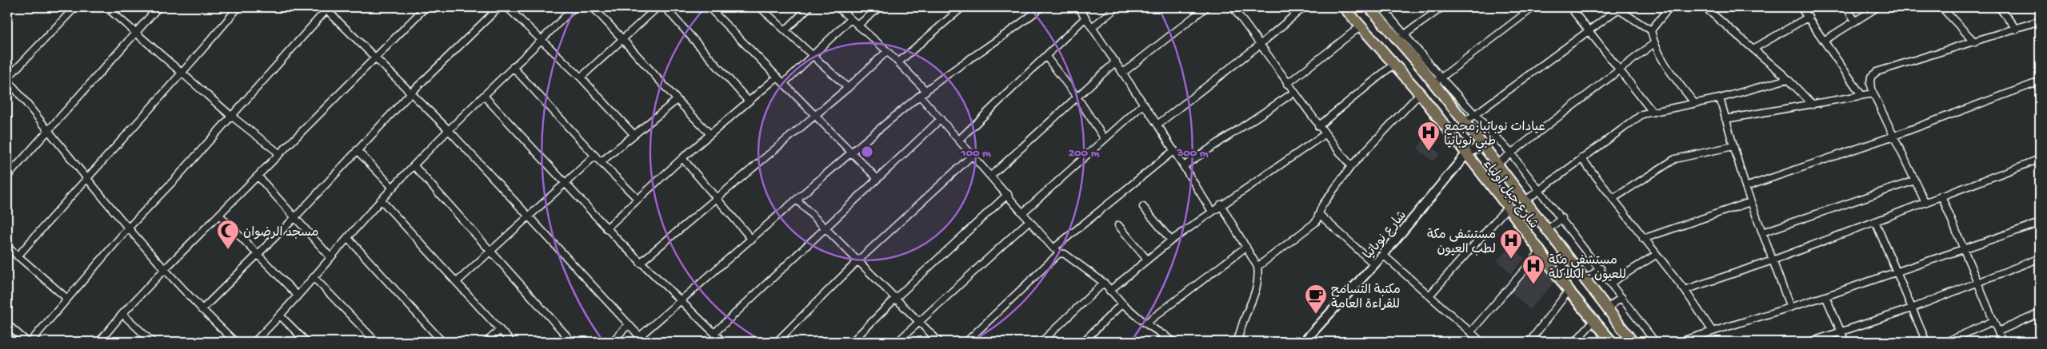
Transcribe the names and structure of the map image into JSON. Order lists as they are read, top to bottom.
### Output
{
  "streets": {
    "main road": ["شارع جبل أولياء"],
    "street": ["شارع نوباتيا"]
  },
  "crossings": [
    ["شارع جبل أولياء", "شارع نوباتيا"]
  ],
  "places": {
    "hospital": ["عيادات نوباتيا;مجمع طبي نوباتيا", "مستشفى مكة لطب العيون", "مستشفى مكة للعيون - الكلاكلة"],
    "mosque": ["مسجد الرضوان"],
    "cafe": ["مكتبة التسامح للقراءة العامة"]
  },
  "rings": ["100 m", "200 m", "300 m"]
}
